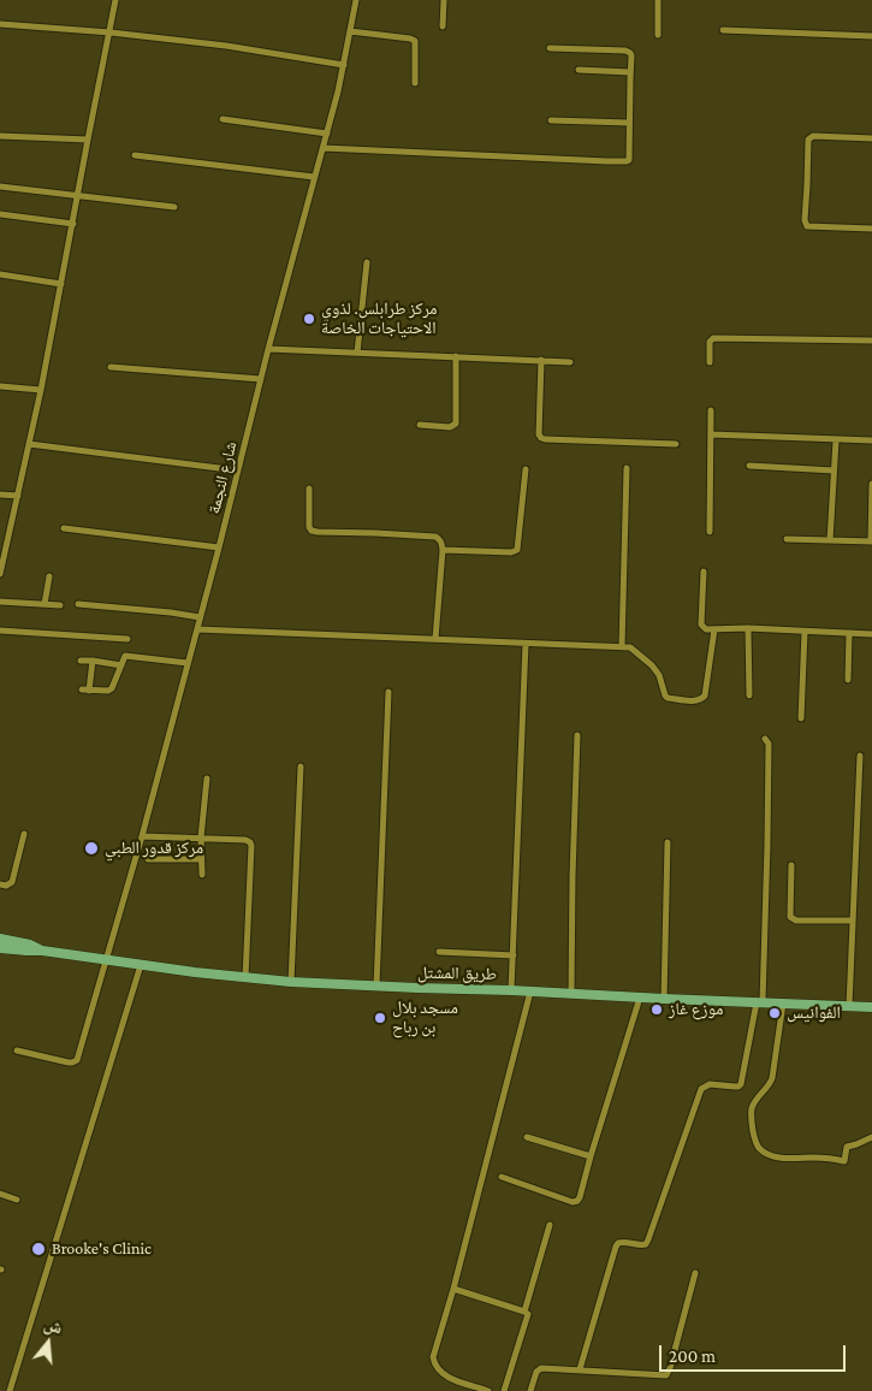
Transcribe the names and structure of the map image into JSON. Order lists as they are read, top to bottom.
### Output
{
  "streets": {
    "main road": ["طريق المشتل"],
    "street": ["شارع النجمة"]
  },
  "crossings": [
    ["شارع النجمة", "طريق المشتل"]
  ],
  "places": [
    "مركز طرابلس. لذوي الاحتياجات الخاصة",
    "مركز قدور الطبي",
    "موزع غاز",
    "الفوانيس",
    "مسجد بلال بن رباح",
    "Brooke's Clinic"
  ],
  "scale_bar": "200 m",
  "north": "top"
}
